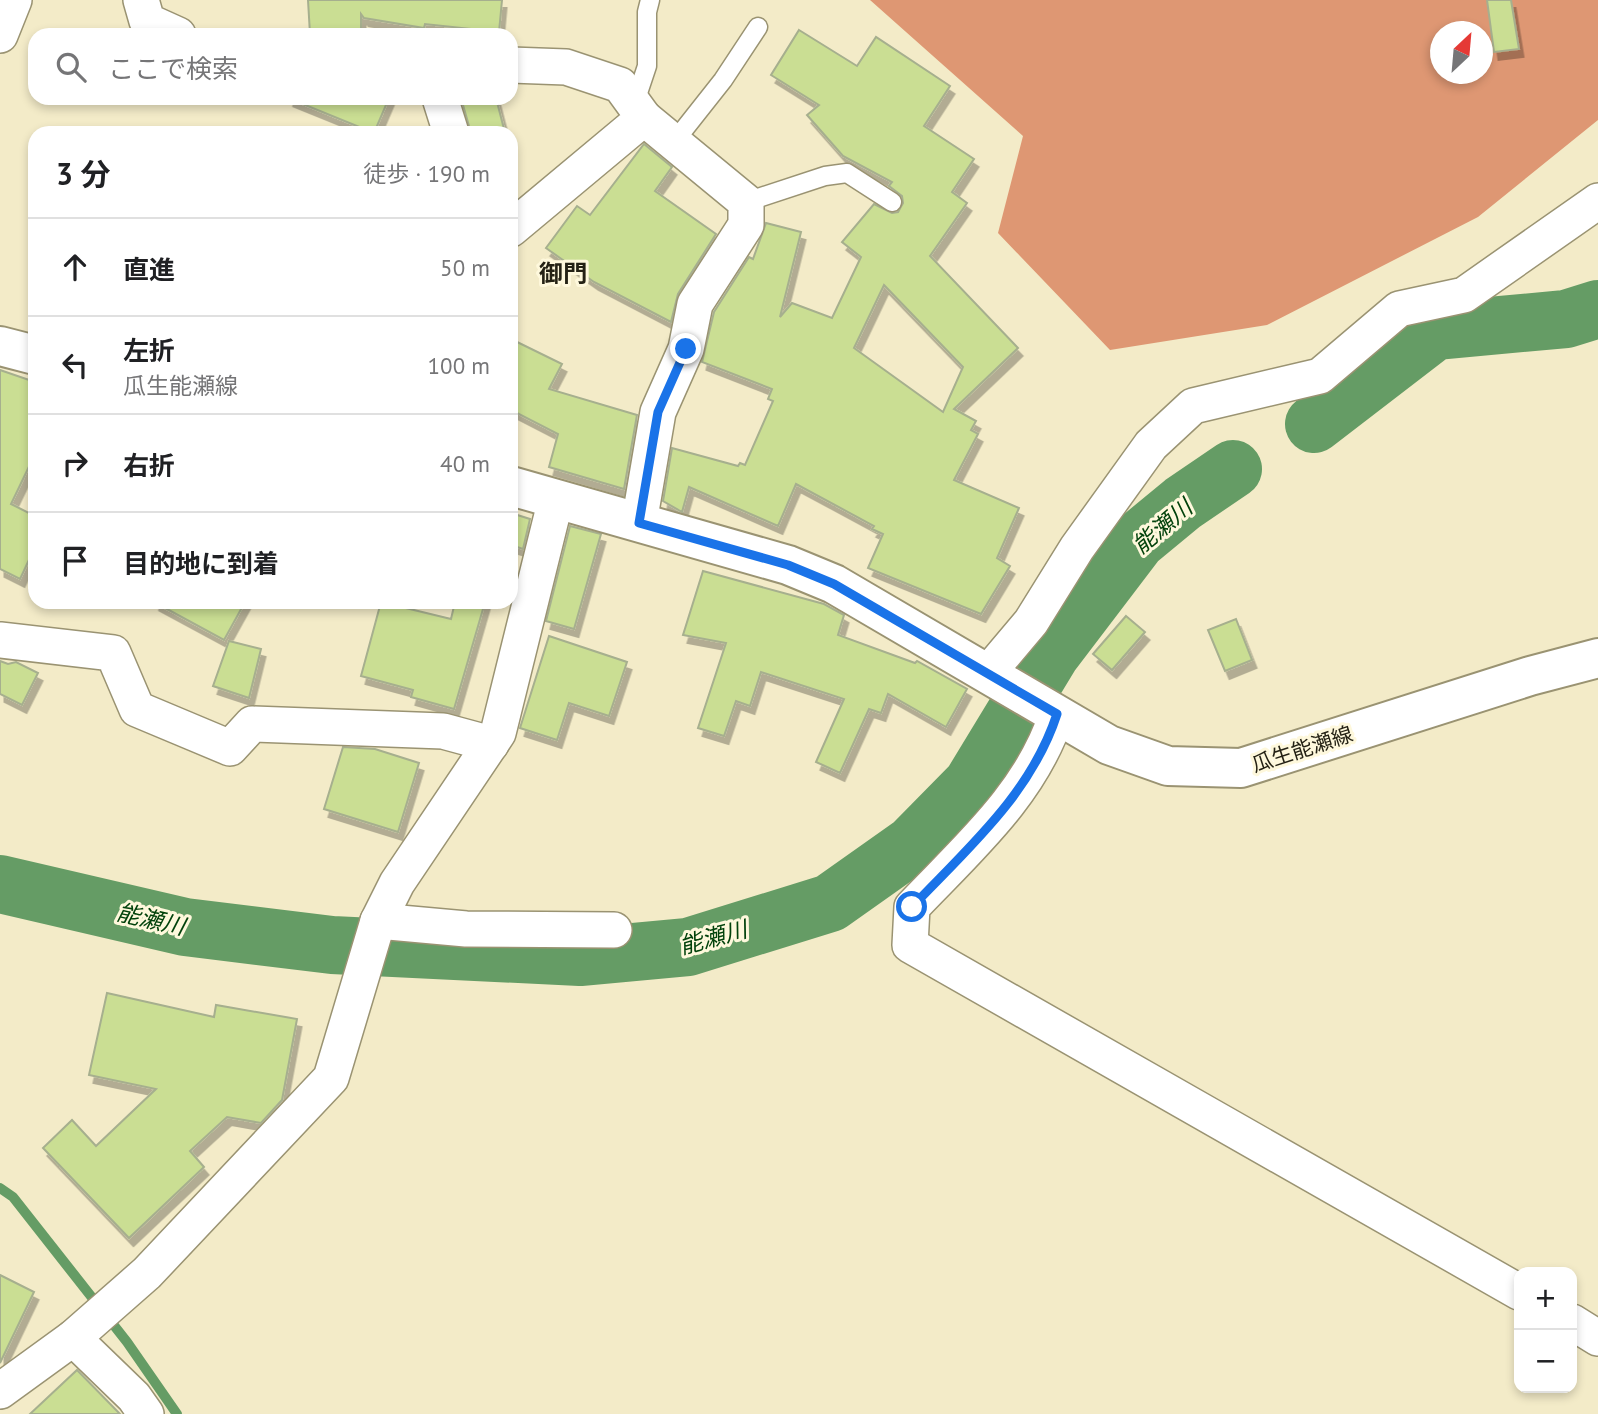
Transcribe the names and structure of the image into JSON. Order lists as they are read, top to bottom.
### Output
{
  "streets": {
    "main road": ["瓜生能瀬線"]
  },
  "districts": ["御門"],
  "water": ["能瀬川"],
  "north": "top right",
  "page": {
    "search": "ここで検索",
    "heading": ["3 分", "徒歩 · 190 m"],
    "list": [
      ["直進", "50 m"],
      ["左折", "瓜生能瀬線", "100 m"],
      ["右折", "40 m"],
      "目的地に到着"
    ],
    "map_buttons": ["+", "−"]
  }
}
